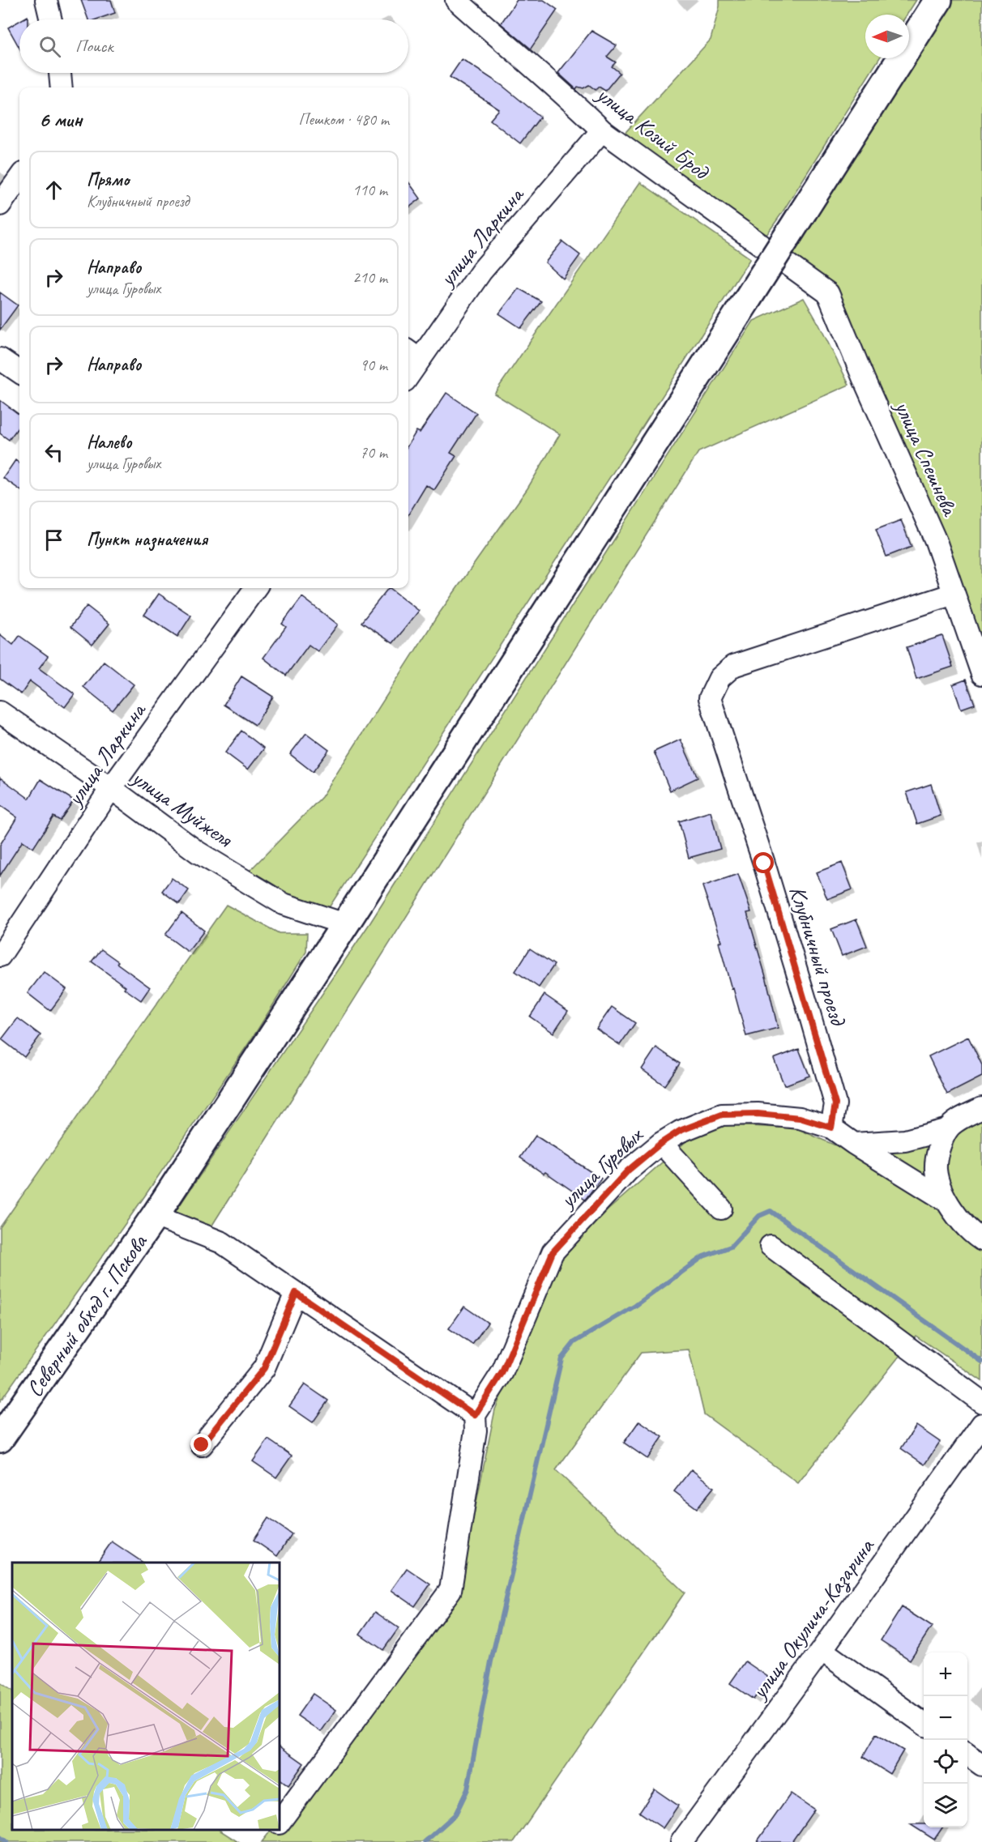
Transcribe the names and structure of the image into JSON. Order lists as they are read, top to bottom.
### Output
{
  "streets": {
    "highway": ["Северный обход г. Пскова"],
    "street": [
      "улица Козий Брод",
      "улица Ларкина",
      "улица Спешнева",
      "улица Муйжеля",
      "Клубничный проезд",
      "улица Гуровых",
      "улица Окулича-Казарина"
    ]
  },
  "crossings": [
    ["улица Козий Брод", "улица Ларкина"],
    ["улица Козий Брод", "улица Спешнева"],
    ["улица Ларкина", "улица Муйжеля"],
    ["улица Спешнева", "Клубничный проезд"],
    ["улица Муйжеля", "Северный обход г. Пскова"],
    ["Клубничный проезд", "улица Гуровых"]
  ],
  "north": "left",
  "page": {
    "search": "Поиск",
    "heading": ["6 мин", "Пешком · 480 m"],
    "list": [
      ["Прямо", "Клубничный проезд", "110 m"],
      ["Направо", "улица Гуровых", "210 m"],
      ["Направо", "90 m"],
      ["Налево", "улица Гуровых", "70 m"],
      "Пункт назначения"
    ],
    "map_buttons": ["+", "−"]
  }
}
